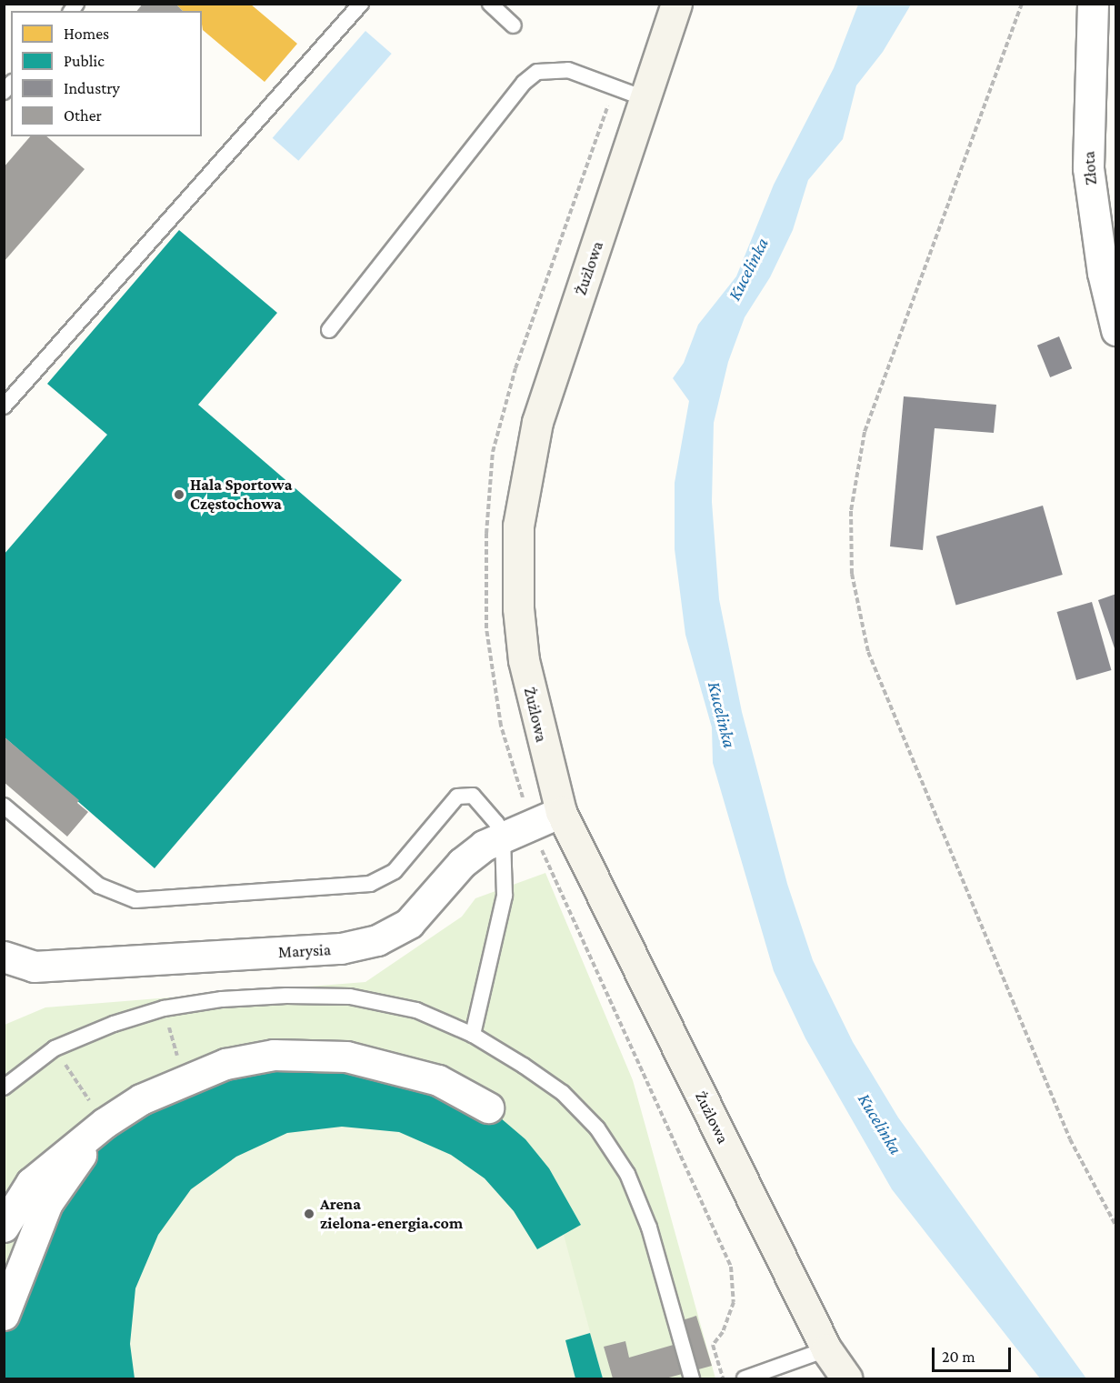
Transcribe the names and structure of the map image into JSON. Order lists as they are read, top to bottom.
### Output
{
  "streets": {
    "street": ["Złota", "Żużlowa", "Marysia"]
  },
  "crossings": [
    ["Żużlowa", "Marysia"]
  ],
  "water": ["Kucelinka"],
  "places": ["Hala Sportowa Częstochowa", "Arena zielona-energia.com"],
  "legend": [
    "Homes",
    "Public",
    "Industry",
    "Other"
  ],
  "scale_bar": "20 m"
}
